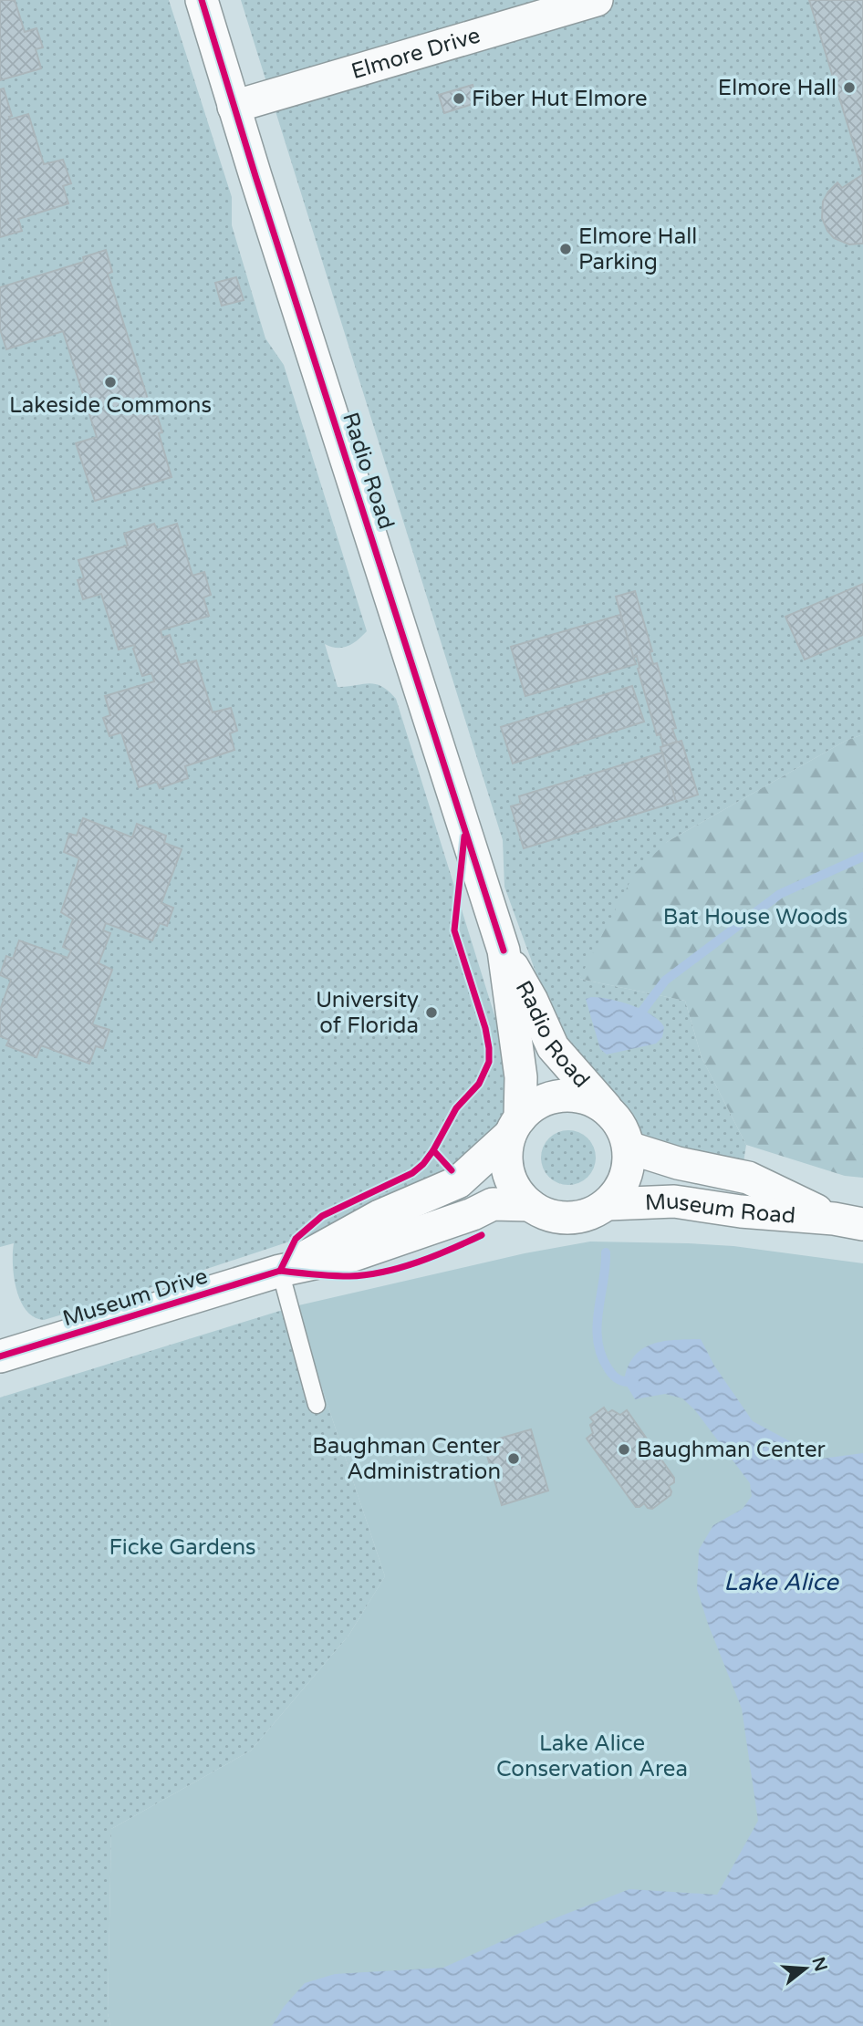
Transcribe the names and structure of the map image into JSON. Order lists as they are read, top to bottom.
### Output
{
  "streets": {
    "street": [
      "Elmore Drive",
      "Radio Road",
      "Museum Road",
      "Museum Drive"
    ]
  },
  "crossings": [
    ["Elmore Drive", "Radio Road"],
    ["Radio Road", "Museum Road"],
    ["Radio Road", "Museum Drive"],
    ["Museum Road", "Museum Drive"]
  ],
  "water": ["Lake Alice"],
  "parks": ["Bat House Woods", "Ficke Gardens", "Lake Alice Conservation Area"],
  "places": [
    "Elmore Hall",
    "Fiber Hut Elmore",
    "Elmore Hall Parking",
    "Lakeside Commons",
    "University of Florida",
    "Baughman Center",
    "Baughman Center Administration"
  ],
  "north": "right"
}
